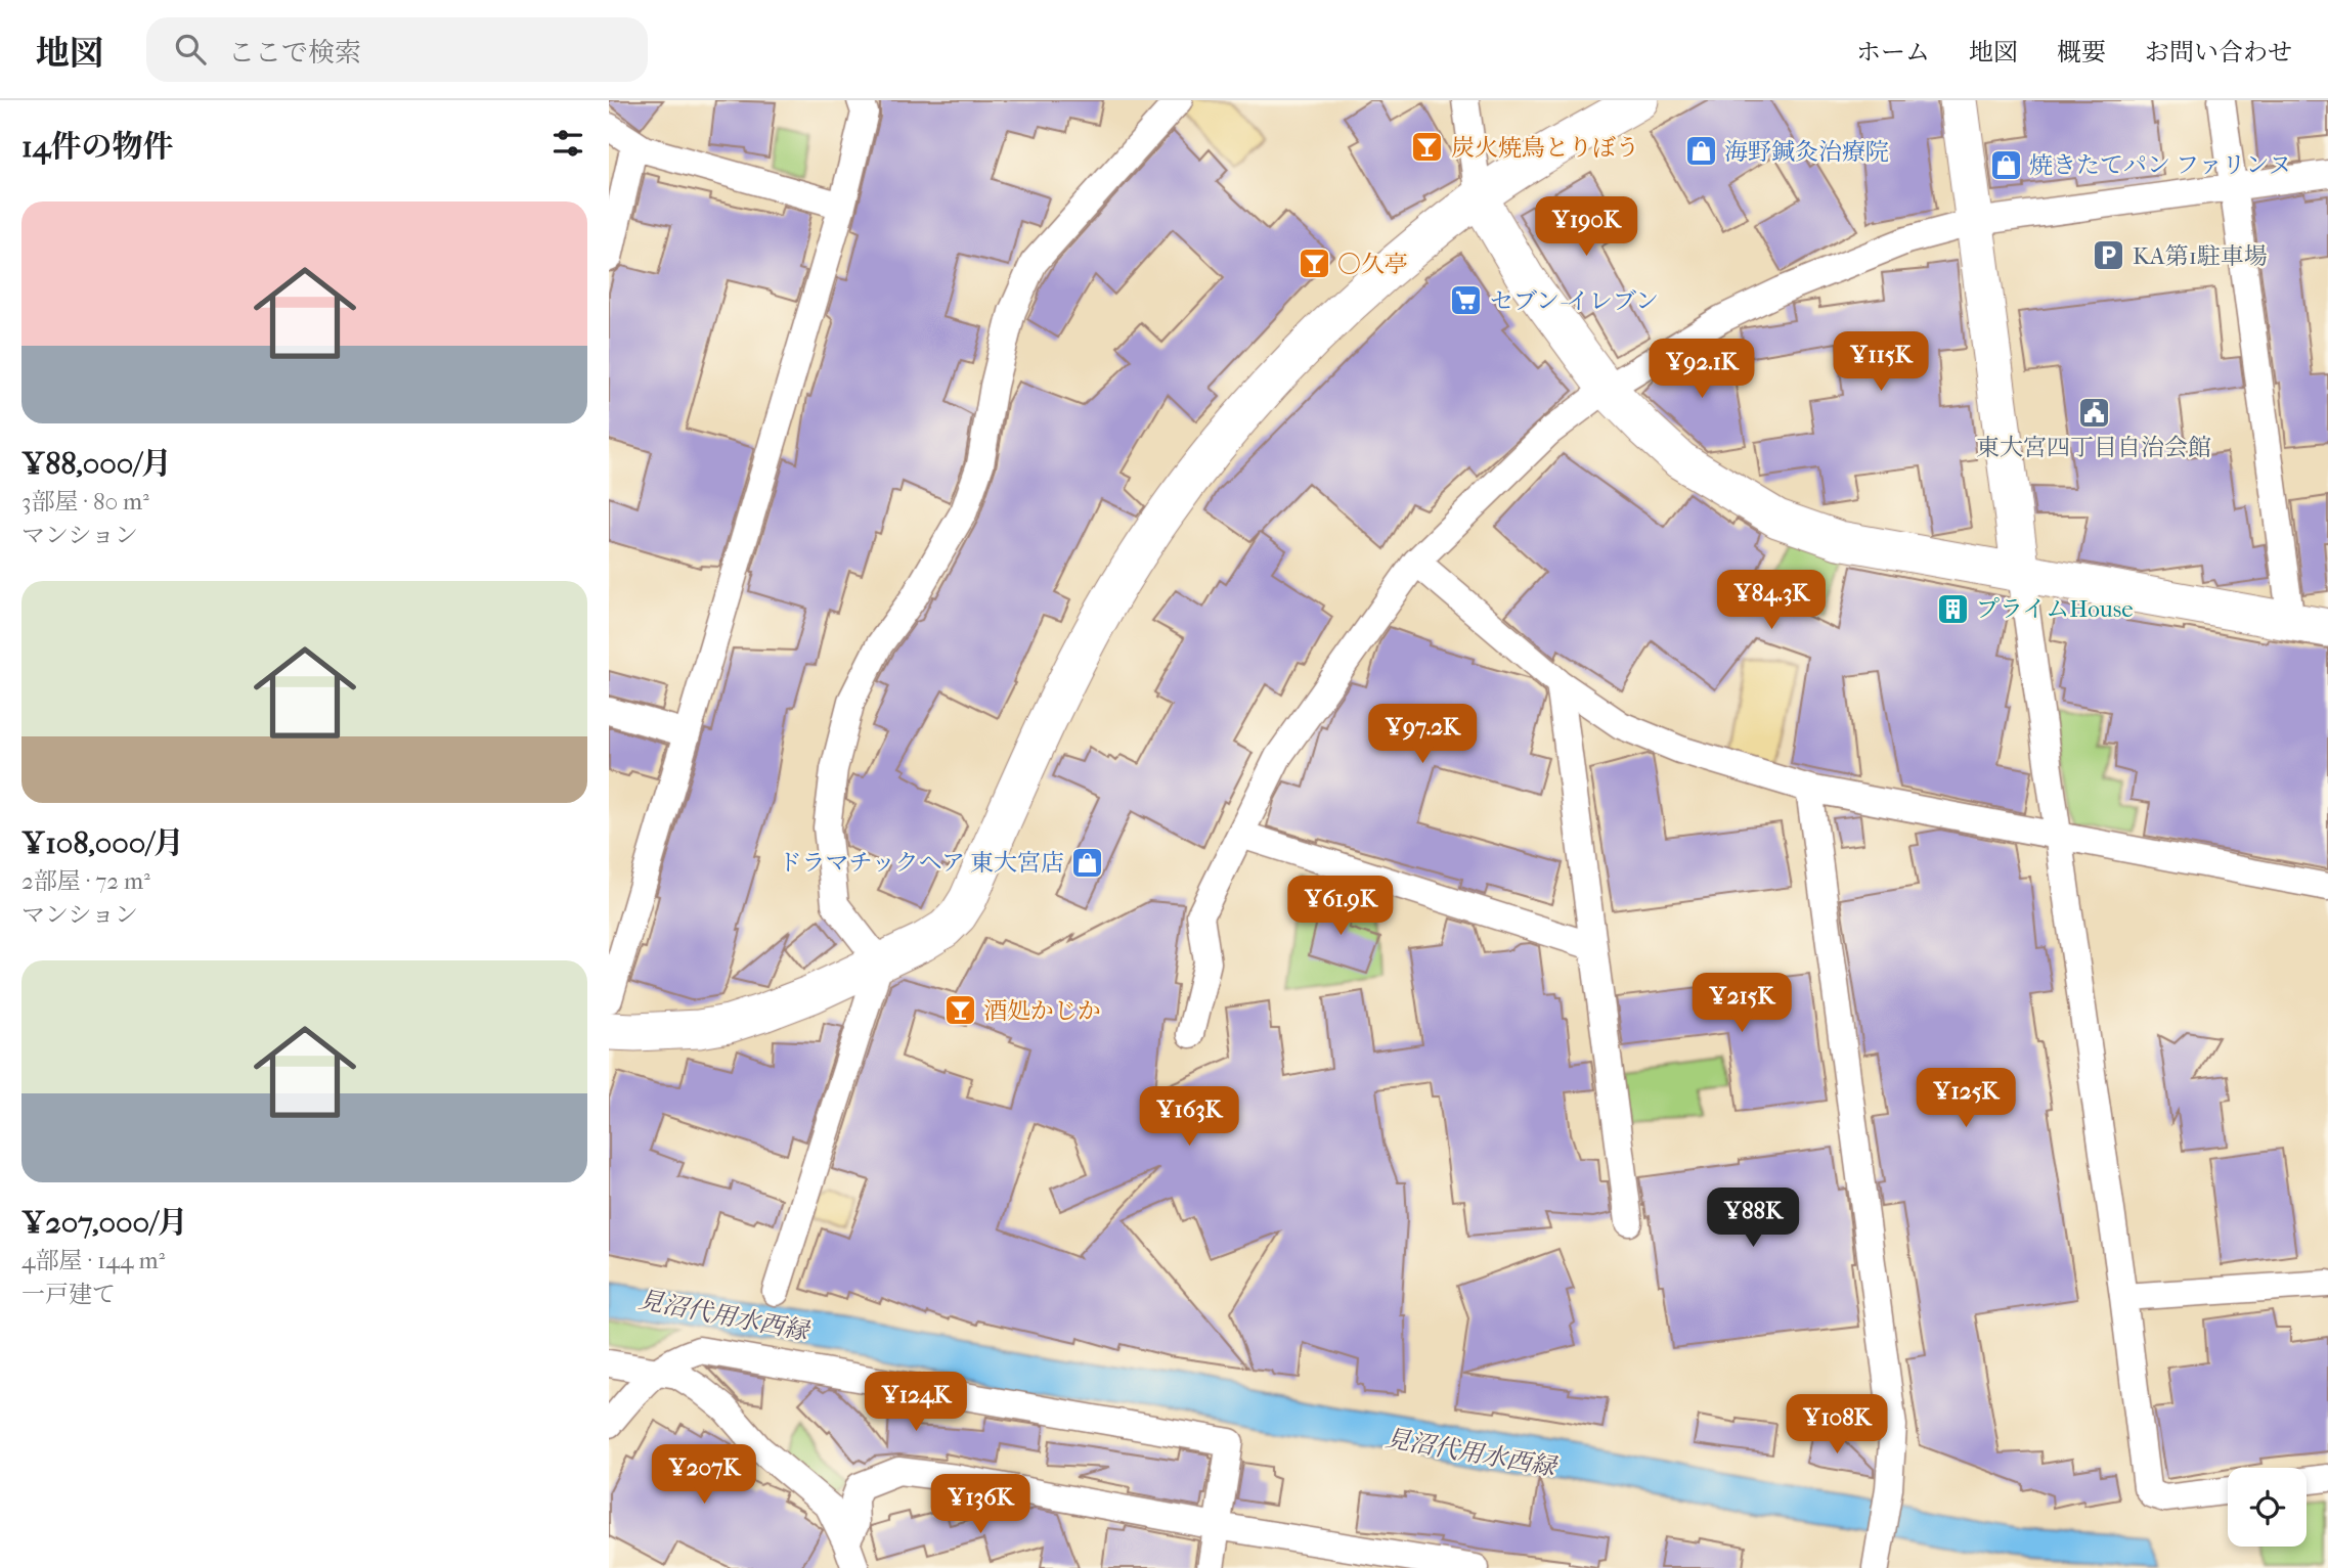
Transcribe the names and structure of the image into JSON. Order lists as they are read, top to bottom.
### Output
{
  "water": ["見沼代用水西縁", "見沼代用水西緑"],
  "places": {
    "bar": ["炭火焼鳥とりぼう", "○久亭", "酒処かじか"],
    "shop": ["海野鍼灸治療院", "焼きたてパン ファリンヌ", "ドラマチックヘア 東大宮店"],
    "parking": ["KA第1駐車場"],
    "supermarket": ["セブン-イレブン"],
    "public building": ["東大宮四丁目自治会館"],
    "building": ["プライムHouse"]
  },
  "page": {
    "header": "地図",
    "search": "ここで検索",
    "nav": [
      "ホーム",
      "地図",
      "概要",
      "お問い合わせ"
    ],
    "heading": "14件の物件",
    "list": [
      {
        "name": "¥88,000/月",
        "note": "3部屋 · 80 m² · マンション"
      },
      {
        "name": "¥108,000/月",
        "note": "2部屋 · 72 m² · マンション"
      },
      {
        "name": "¥207,000/月",
        "note": "4部屋 · 144 m² · 一戸建て"
      }
    ],
    "price": [
      "¥190K",
      "¥115K",
      "¥92.1K",
      "¥84.3K",
      "¥97.2K",
      "¥61.9K",
      "¥215K",
      "¥125K",
      "¥163K",
      "¥88K",
      "¥124K",
      "¥108K",
      "¥207K",
      "¥136K"
    ]
  }
}
